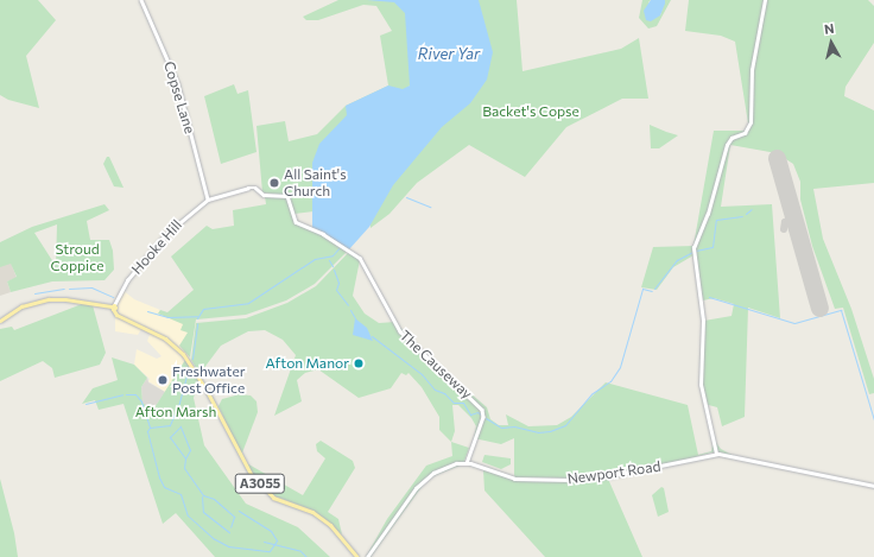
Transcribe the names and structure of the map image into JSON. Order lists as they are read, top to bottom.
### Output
{
  "streets": {
    "main road": ["Newport Road", "A3055"],
    "street": ["Copse Lane", "Hooke Hill", "The Causeway"]
  },
  "crossings": [
    ["Copse Lane", "Hooke Hill"],
    ["Copse Lane", "The Causeway"],
    ["Hooke Hill", "The Causeway"],
    ["Hooke Hill", "A3055"],
    ["The Causeway", "Newport Road"]
  ],
  "water": ["River Yar"],
  "parks": ["Backet's Copse", "Stroud Coppice", "Afton Marsh"],
  "places": ["All Saint's Church", "Afton Manor", "Freshwater Post Office"],
  "north": "top"
}
